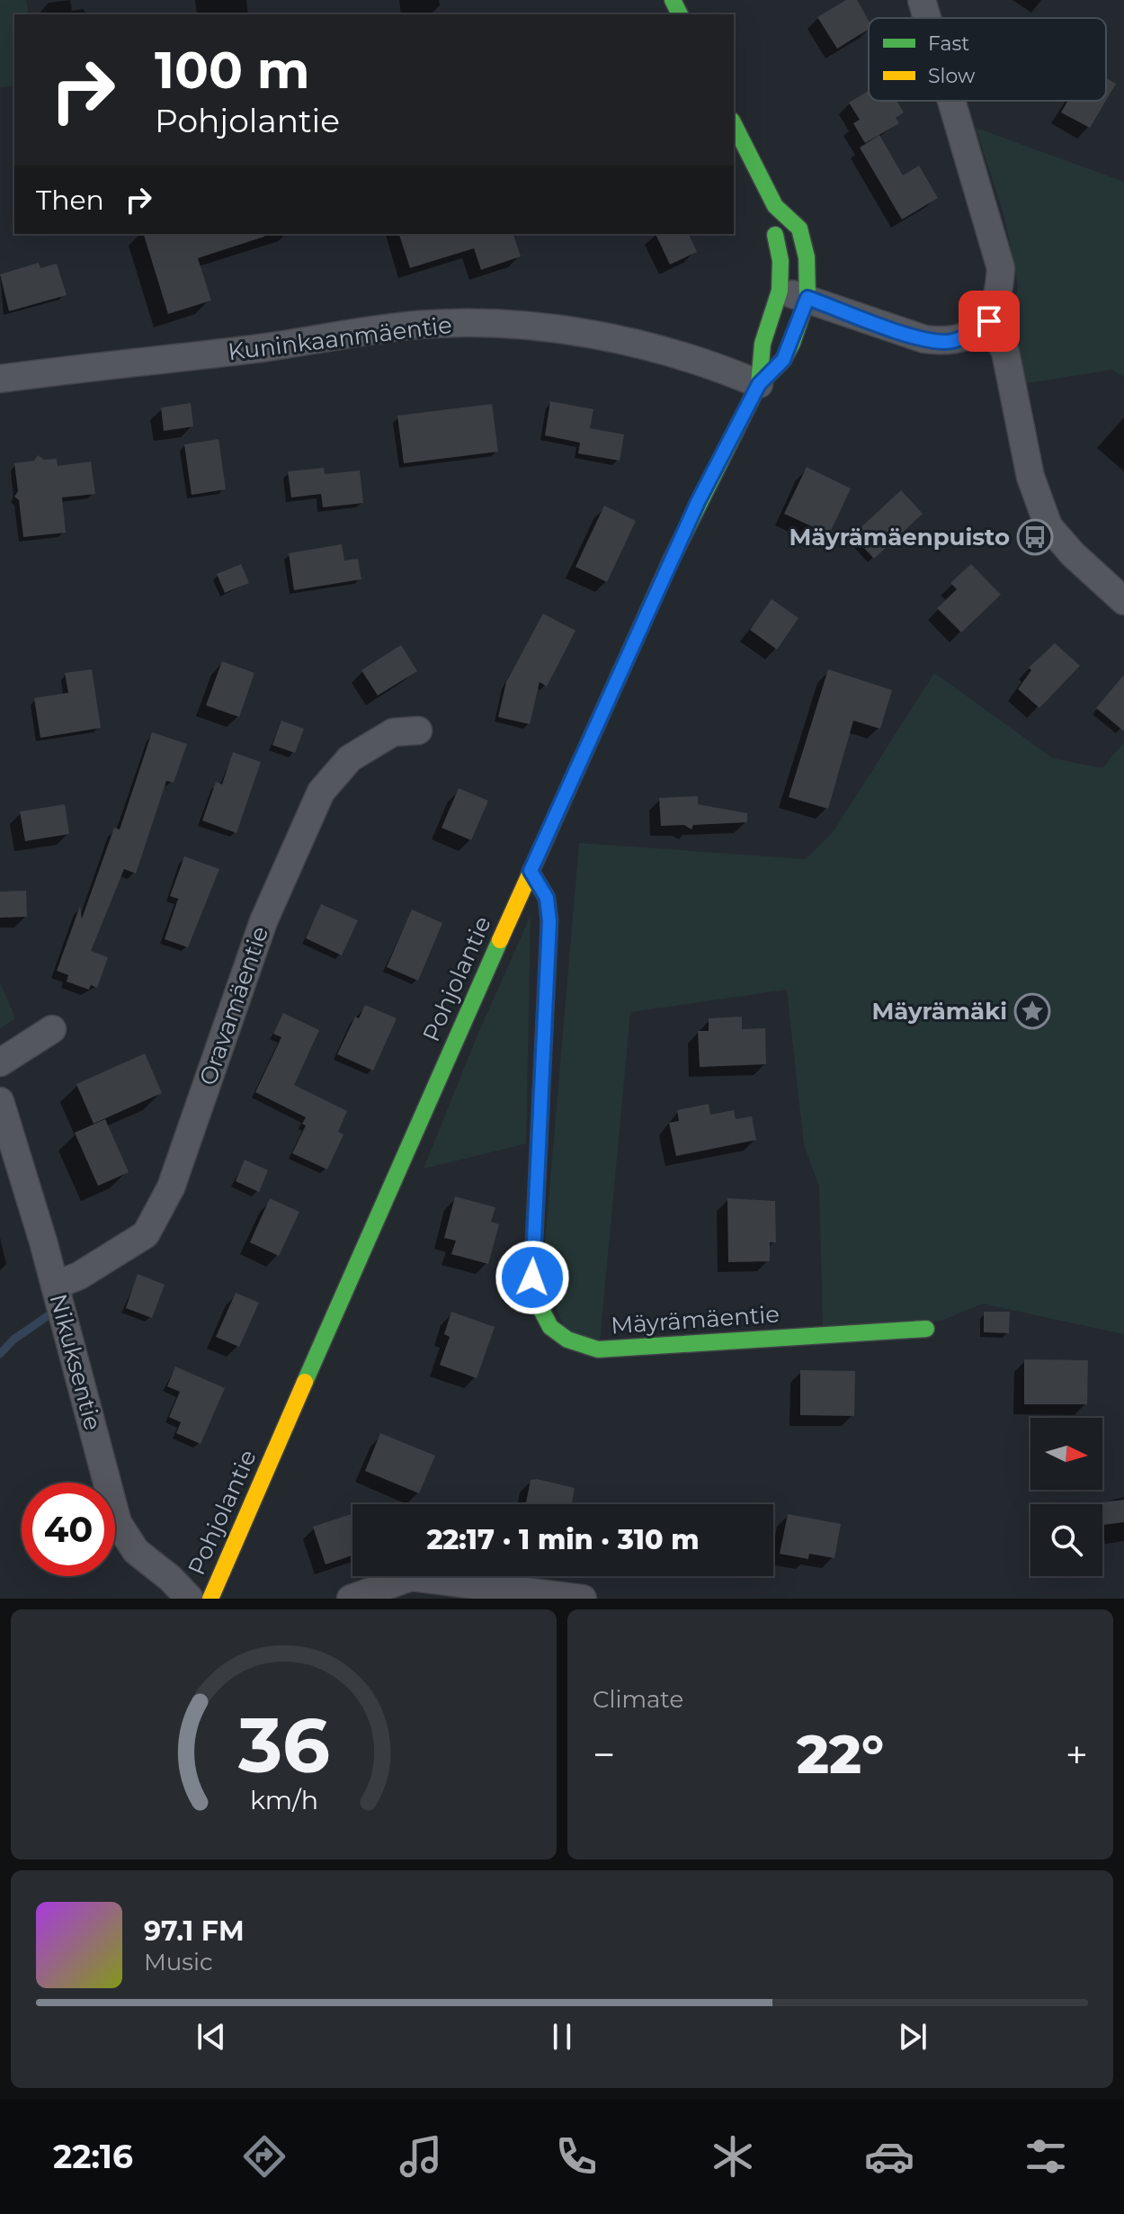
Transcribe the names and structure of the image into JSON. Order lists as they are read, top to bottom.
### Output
{
  "streets": {
    "street": [
      "Kuninkaanmäentie",
      "Pohjolantie",
      "Oravamäentie",
      "Mäyrämäentie",
      "Nikuksentie"
    ]
  },
  "crossings": [
    ["Kuninkaanmäentie", "Pohjolantie"],
    ["Pohjolantie", "Mäyrämäentie"],
    ["Oravamäentie", "Nikuksentie"]
  ],
  "places": {
    "bus stop": ["Mäyrämäenpuisto"],
    "place": ["Mäyrämäki"]
  },
  "legend": ["Fast", "Slow"],
  "north": "right",
  "page": {
    "turn": ["100 m", "Pohjolantie"],
    "then": "Then",
    "limit": "40",
    "trip": "22:17 · 1 min · 310 m",
    "tile": "Climate",
    "heat": ["−", "22°", "+"],
    "song": ["97.1 FM", "Music"],
    "tabs": "22:16",
    "gauge": ["36", "km/h"]
  }
}
